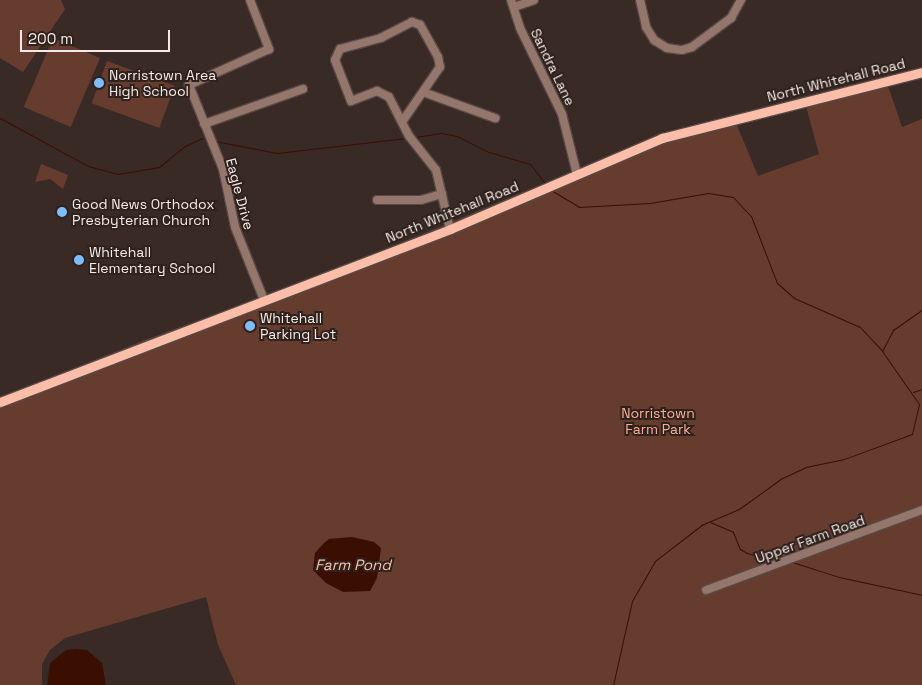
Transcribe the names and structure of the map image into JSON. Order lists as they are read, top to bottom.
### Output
{
  "streets": {
    "main road": ["North Whitehall Road"],
    "street": ["Sandra Lane", "Eagle Drive", "Upper Farm Road"]
  },
  "crossings": [
    ["Sandra Lane", "North Whitehall Road"],
    ["North Whitehall Road", "Eagle Drive"]
  ],
  "water": ["Farm Pond"],
  "parks": ["Norristown Farm Park"],
  "places": [
    "Norristown Area High School",
    "Good News Orthodox Presbyterian Church",
    "Whitehall Elementary School",
    "Whitehall Parking Lot"
  ],
  "scale_bar": "200 m"
}
